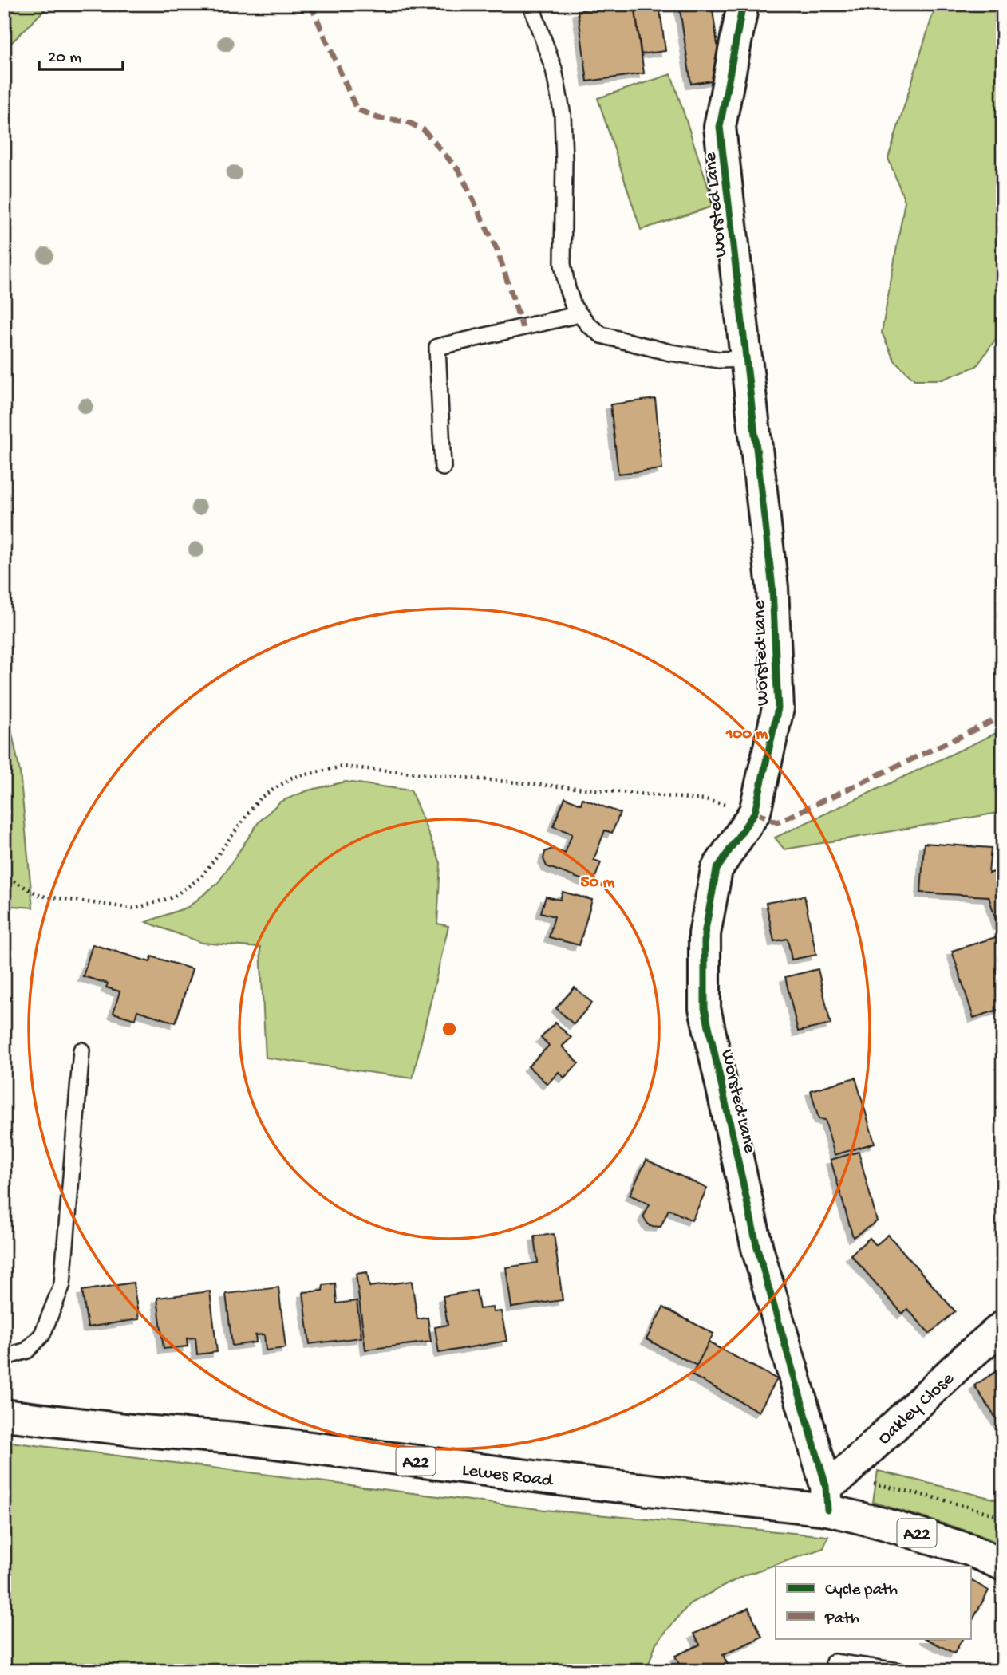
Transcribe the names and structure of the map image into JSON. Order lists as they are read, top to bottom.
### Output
{
  "streets": {
    "main road": [
      "Worsted Lane",
      "Oakley Close",
      "A22",
      "Lewes Road"
    ]
  },
  "crossings": [
    ["Worsted Lane", "Oakley Close"],
    ["Worsted Lane", "Lewes Road"],
    ["Oakley Close", "Lewes Road"]
  ],
  "legend": ["Cycle path", "Path"],
  "scale_bar": "20 m",
  "rings": ["100 m", "50 m"]
}
